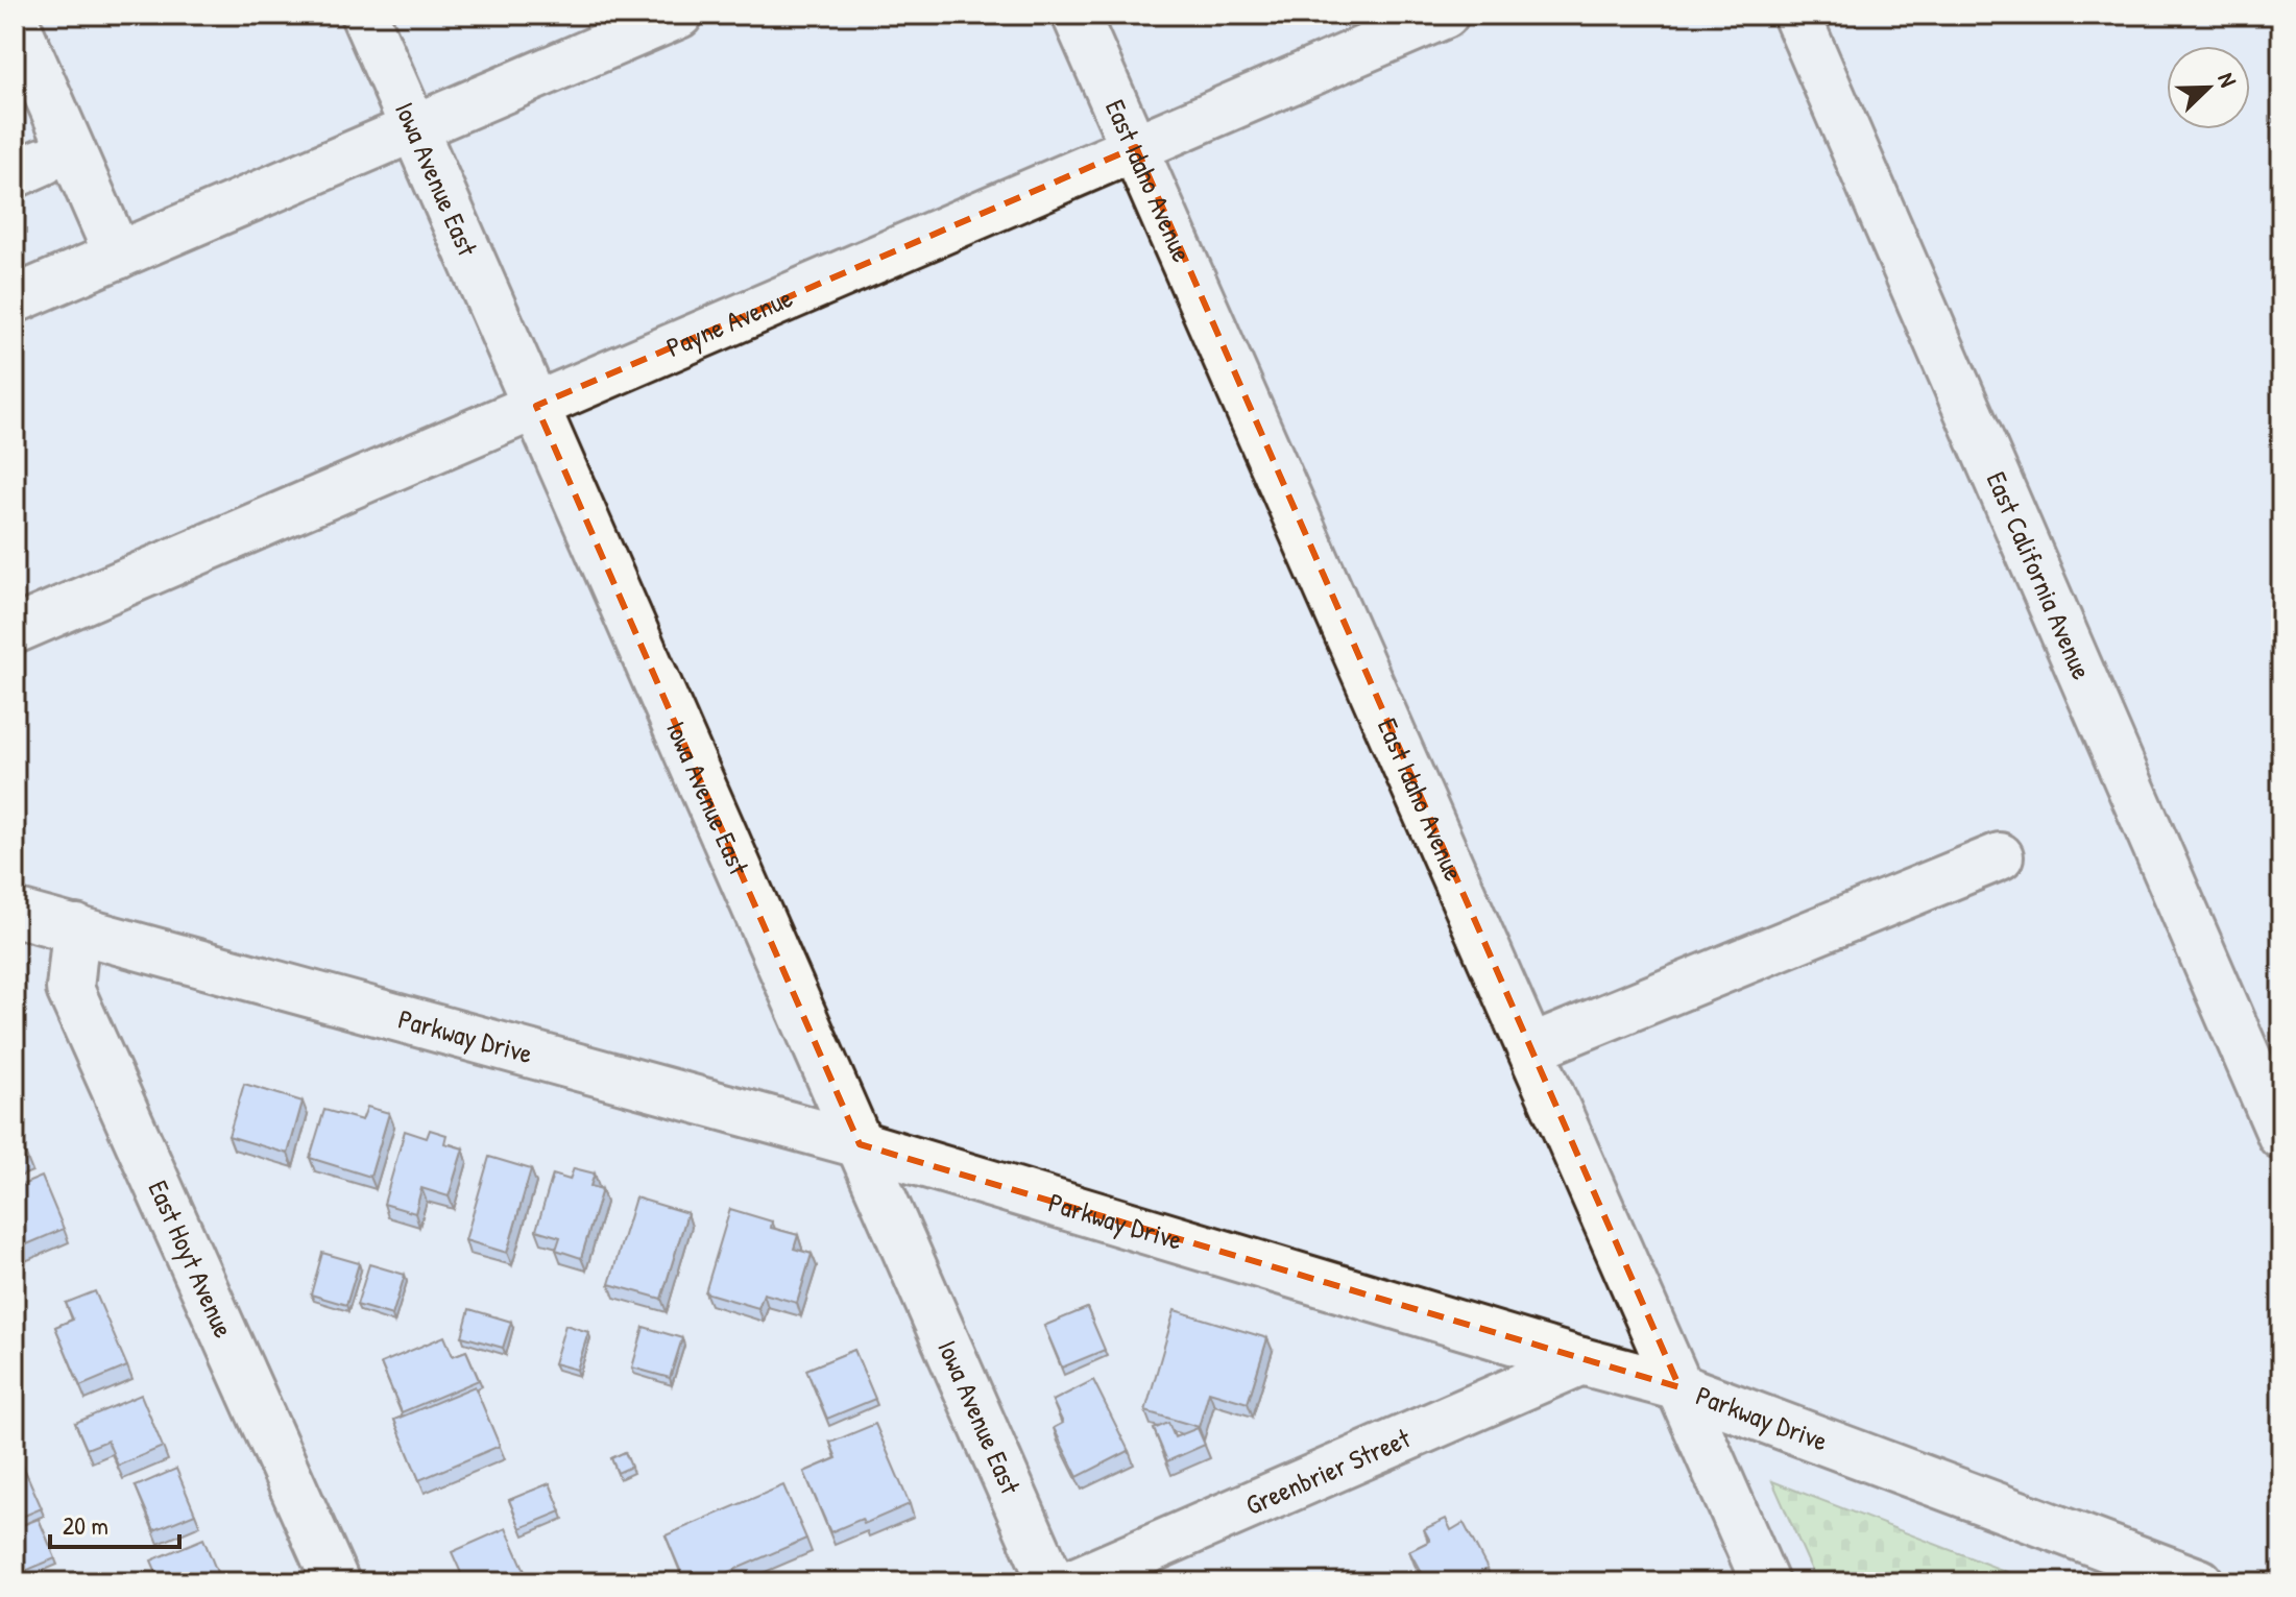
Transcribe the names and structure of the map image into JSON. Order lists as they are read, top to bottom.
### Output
{
  "streets": {
    "street": [
      "Iowa Avenue East",
      "East Idaho Avenue",
      "Payne Avenue",
      "East California Avenue",
      "Parkway Drive",
      "East Hoyt Avenue",
      "Greenbrier Street"
    ]
  },
  "crossings": [
    ["Iowa Avenue East", "Payne Avenue"],
    ["Iowa Avenue East", "Parkway Drive"],
    ["East Idaho Avenue", "Payne Avenue"],
    ["East Idaho Avenue", "Parkway Drive"],
    ["Parkway Drive", "East Hoyt Avenue"],
    ["Parkway Drive", "Greenbrier Street"]
  ],
  "scale_bar": "20 m",
  "north": "top right"
}
